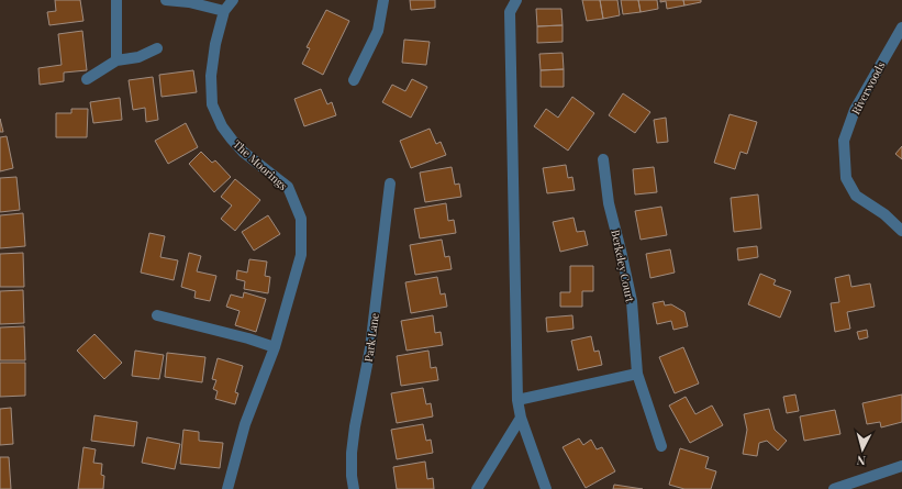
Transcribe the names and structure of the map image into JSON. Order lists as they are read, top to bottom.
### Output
{
  "streets": {
    "street": [
      "Riverwoods",
      "The Moorings",
      "Berkeley Court",
      "Park Lane"
    ]
  },
  "north": "bottom"
}
